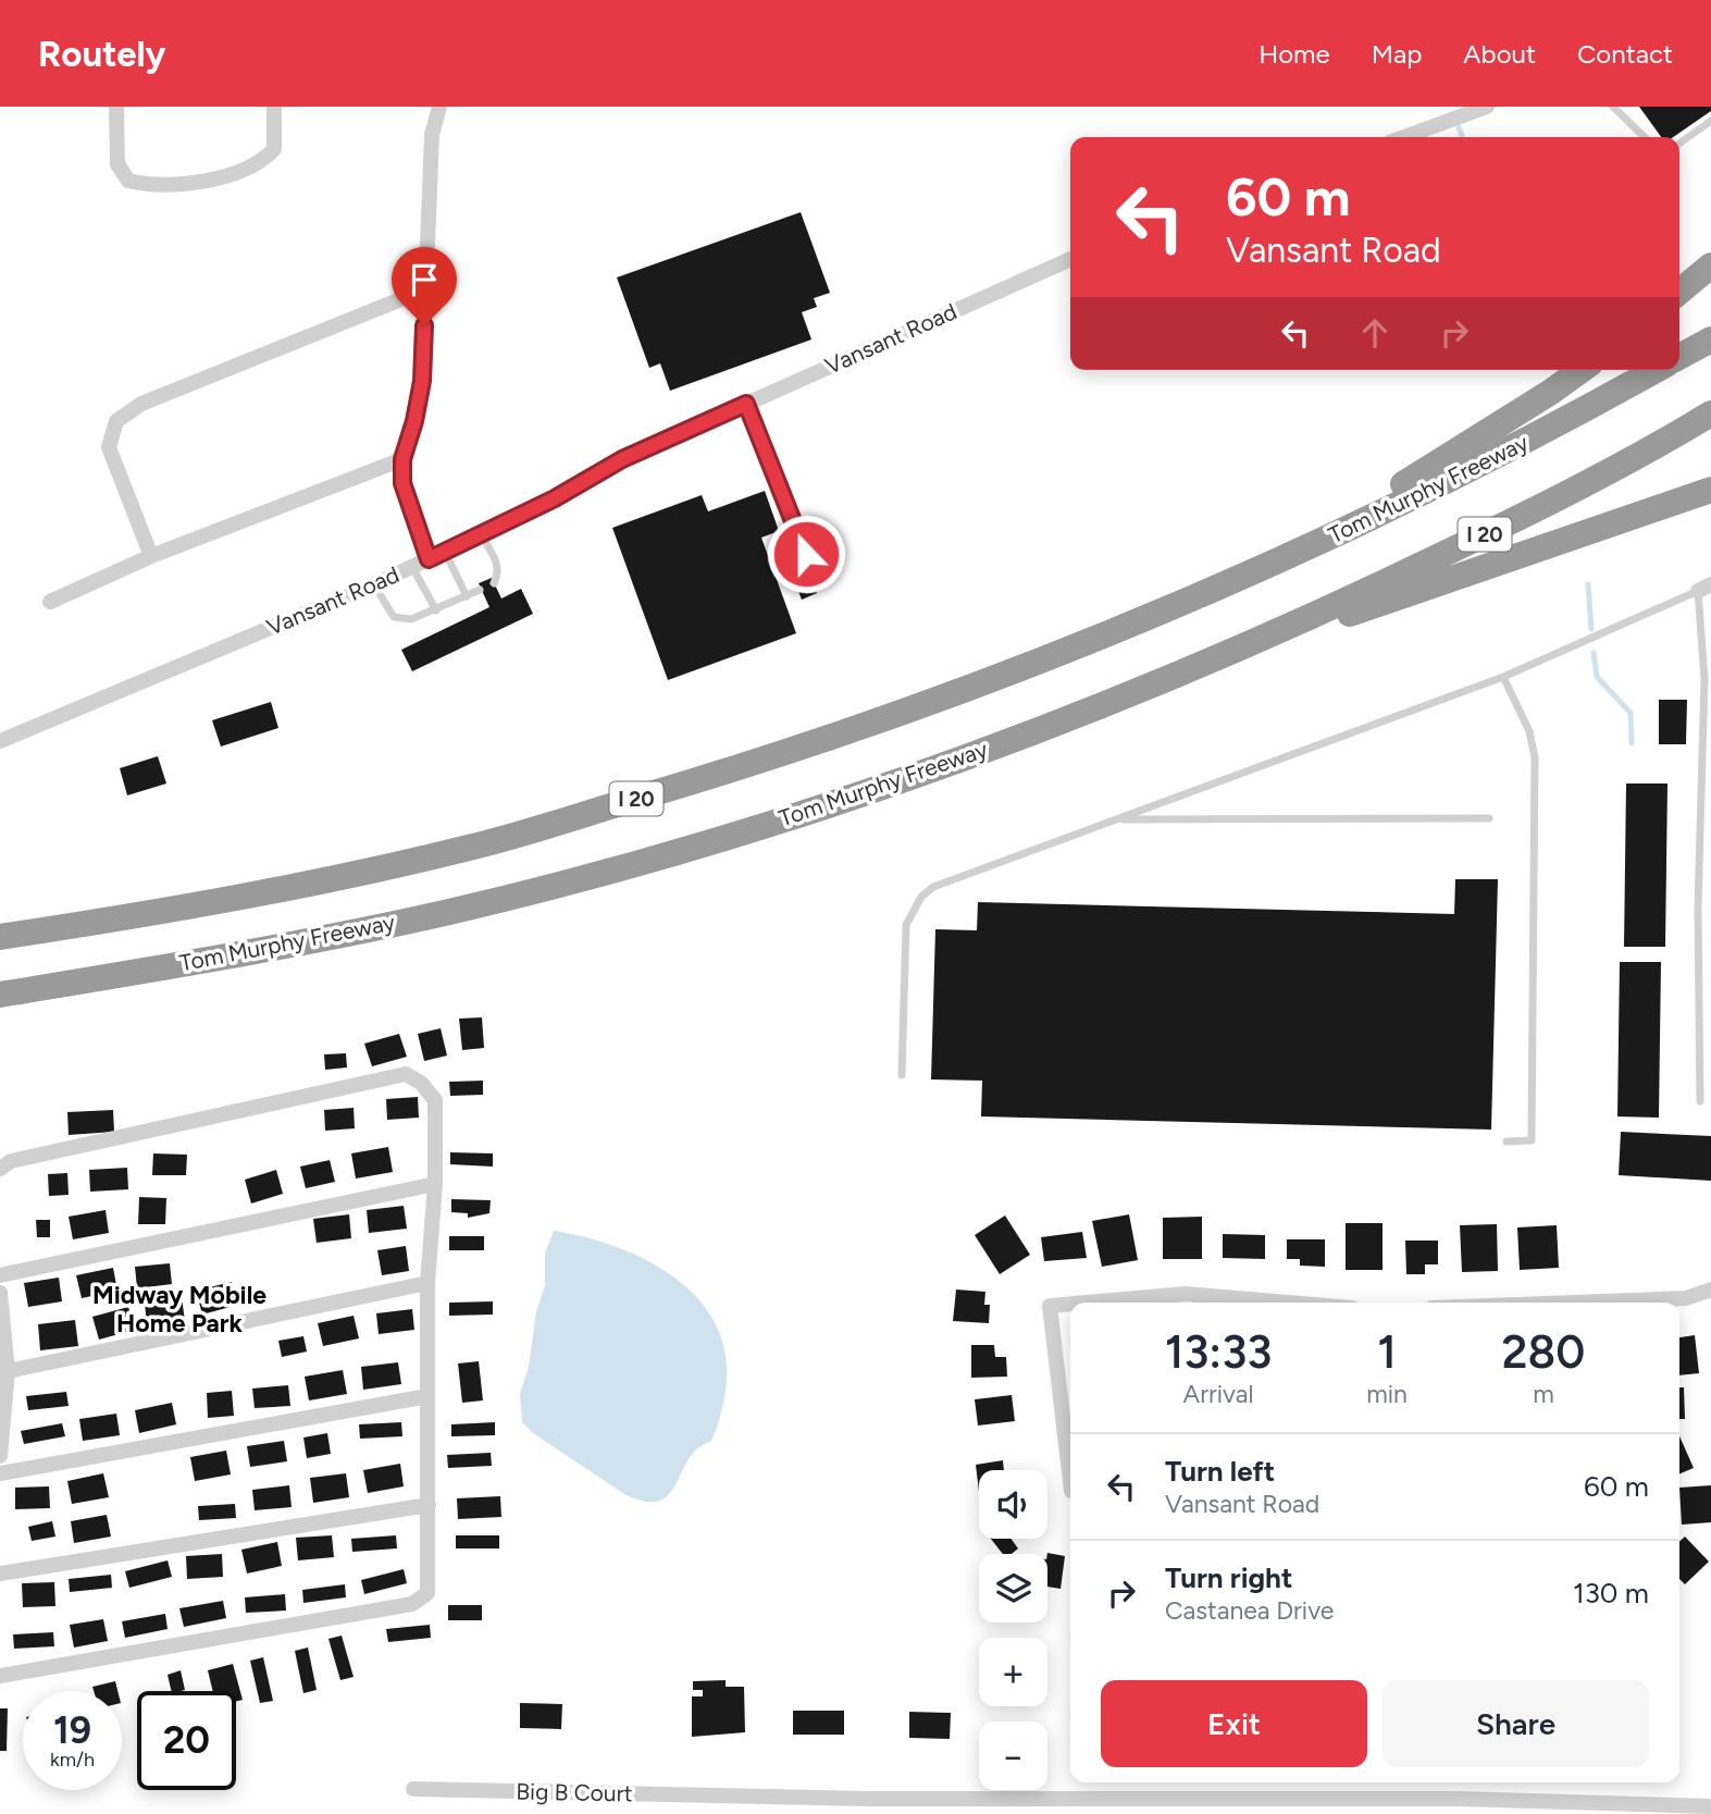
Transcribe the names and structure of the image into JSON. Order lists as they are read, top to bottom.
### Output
{
  "streets": {
    "highway": ["Tom Murphy Freeway", "I 20"],
    "street": ["Vansant Road", "Big B Court"]
  },
  "districts": ["Midway Mobile Home Park"],
  "page": {
    "header": "Routely",
    "nav": [
      "Home",
      "Map",
      "About",
      "Contact"
    ],
    "turn": ["60 m", "Vansant Road"],
    "eta": [
      "13:33",
      "Arrival",
      "1",
      "min",
      "280",
      "m"
    ],
    "list": [
      {
        "name": "Turn left",
        "note": "Vansant Road",
        "value": "60 m"
      },
      {
        "name": "Turn right",
        "note": "Castanea Drive",
        "value": "130 m"
      }
    ],
    "map_buttons": ["+", "−"],
    "buttons": ["Exit", "Share"],
    "speed": "19 km/h",
    "limit": "20"
  }
}
